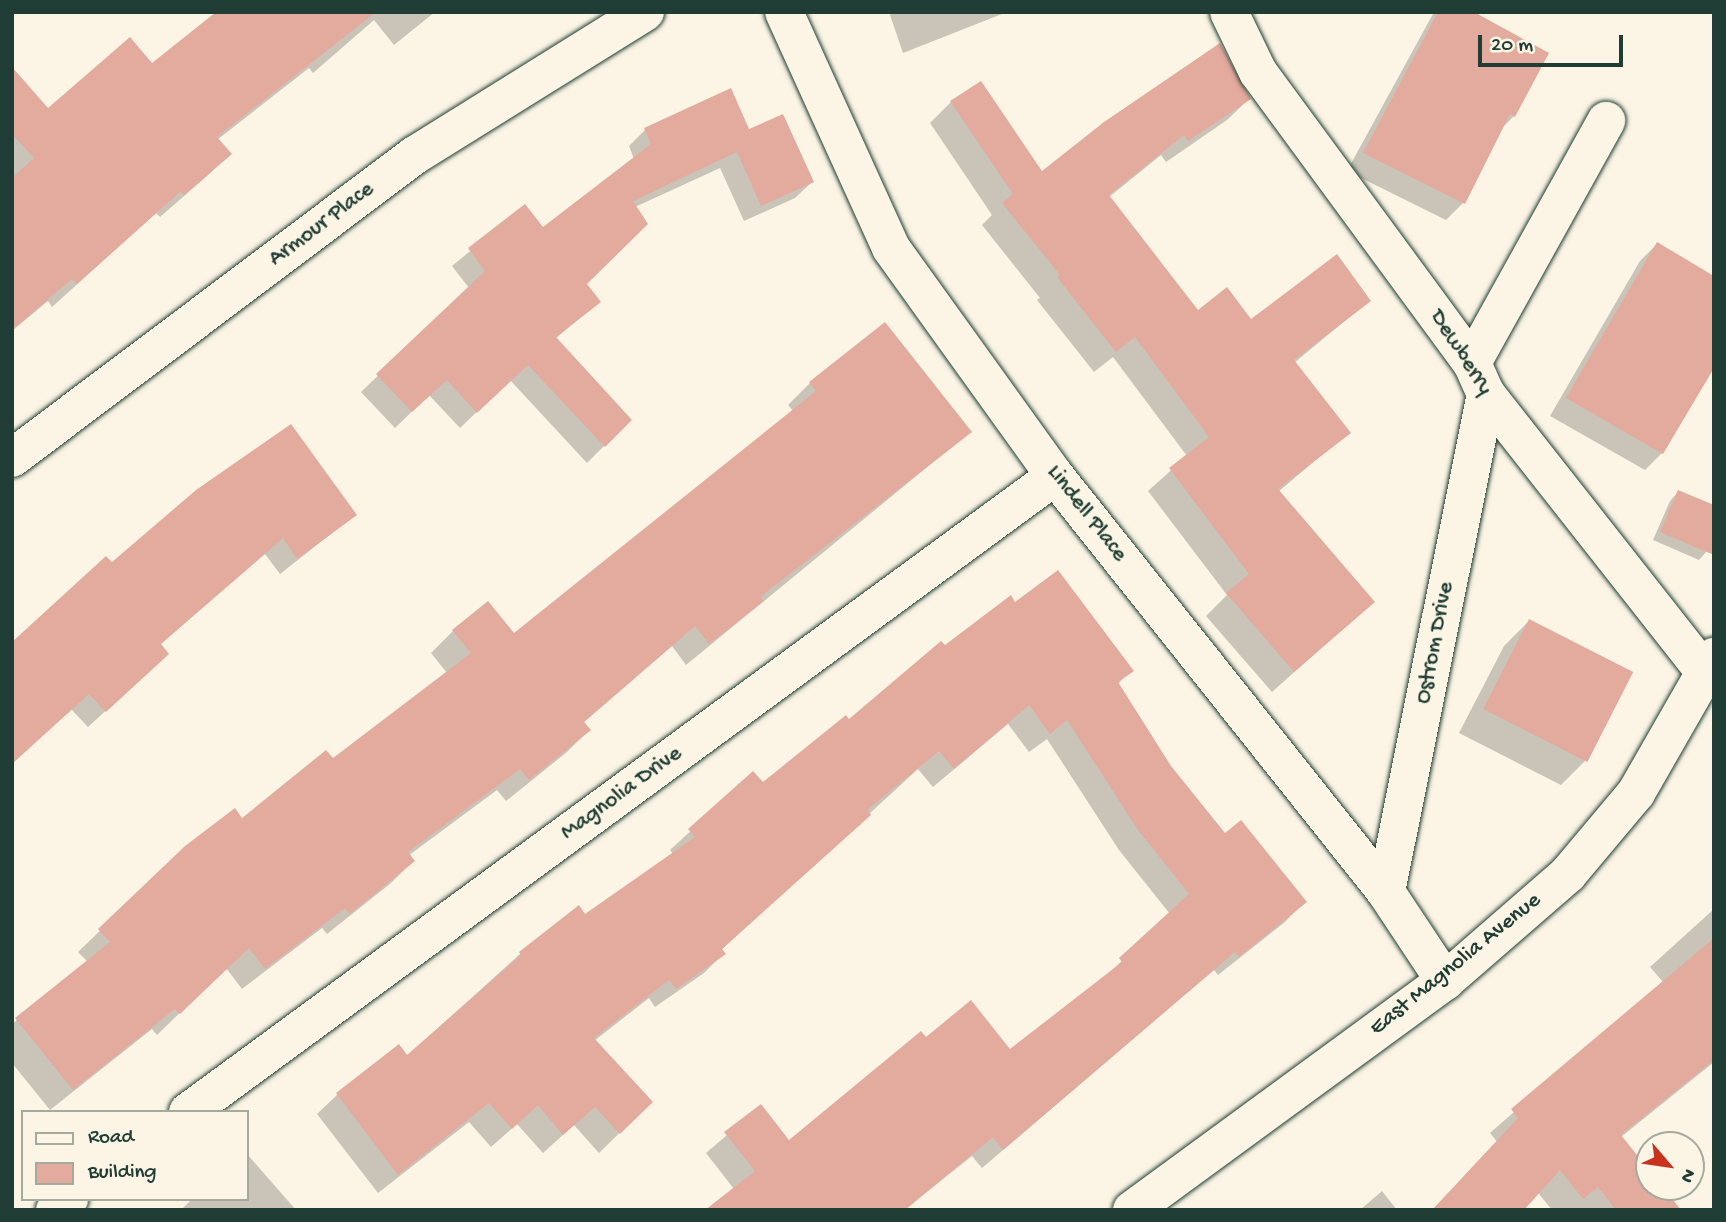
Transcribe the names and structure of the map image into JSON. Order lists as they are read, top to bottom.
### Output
{
  "streets": {
    "street": [
      "Armour Place",
      "Dewberry",
      "Lindell Place",
      "Ostrom Drive",
      "Magnolia Drive",
      "East Magnolia Avenue"
    ]
  },
  "crossings": [
    ["Dewberry", "Ostrom Drive"],
    ["Dewberry", "East Magnolia Avenue"],
    ["Lindell Place", "Ostrom Drive"],
    ["Lindell Place", "Magnolia Drive"],
    ["Lindell Place", "East Magnolia Avenue"]
  ],
  "legend": ["Road", "Building"],
  "scale_bar": "20 m",
  "north": "bottom right"
}
